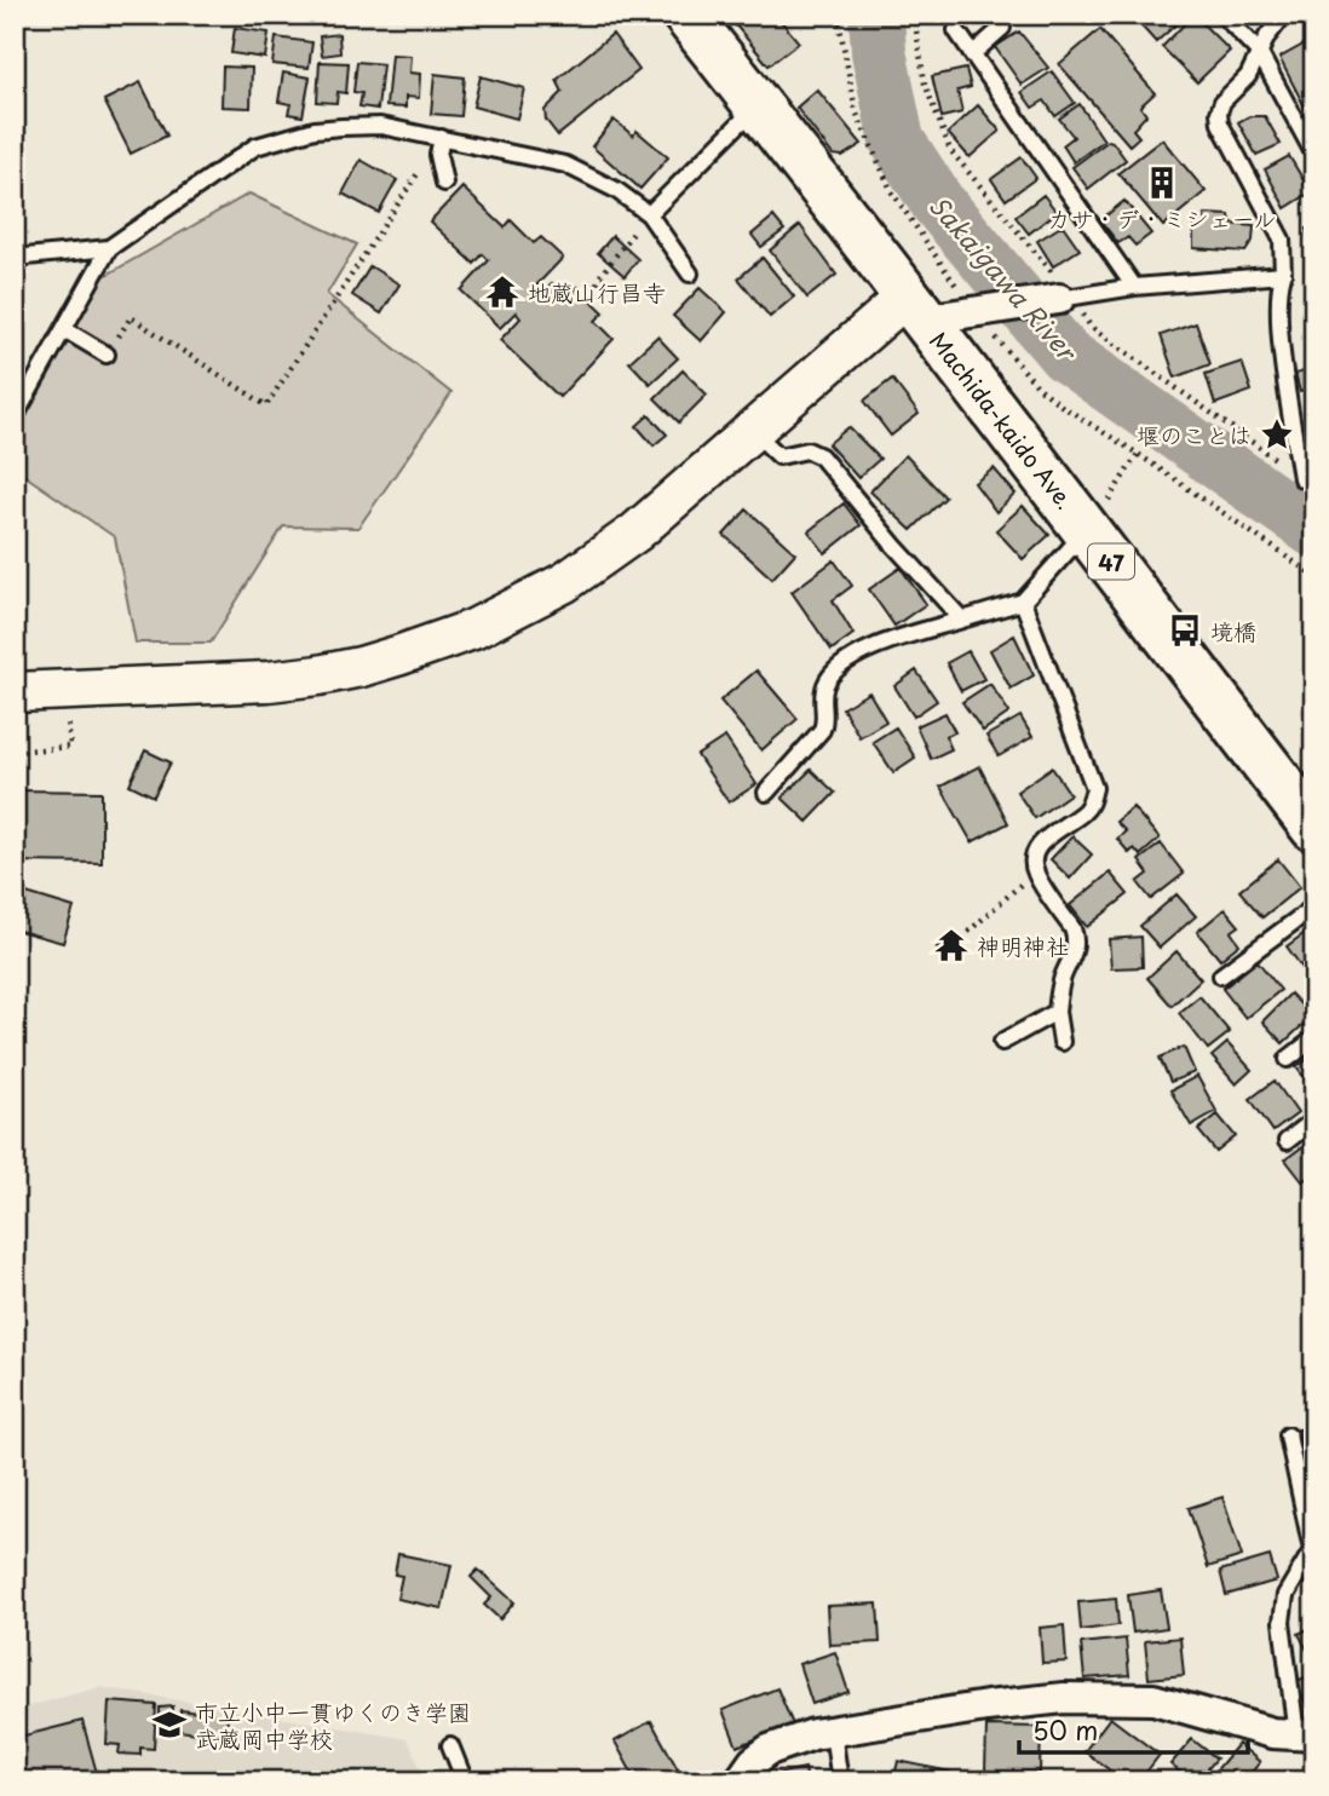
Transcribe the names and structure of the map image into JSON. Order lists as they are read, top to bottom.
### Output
{
  "streets": {
    "main road": ["Machida-kaido Ave.", "47"]
  },
  "water": ["Sakaigawa River"],
  "places": {
    "building": ["カサ・デ・ミシェール"],
    "temple": ["地蔵山行昌寺", "神明神社"],
    "place": ["堰のことは"],
    "bus stop": ["境橋"],
    "school or university": ["市立小中一貫ゆくのき学園 武蔵岡中学校"]
  },
  "scale_bar": "50 m"
}
